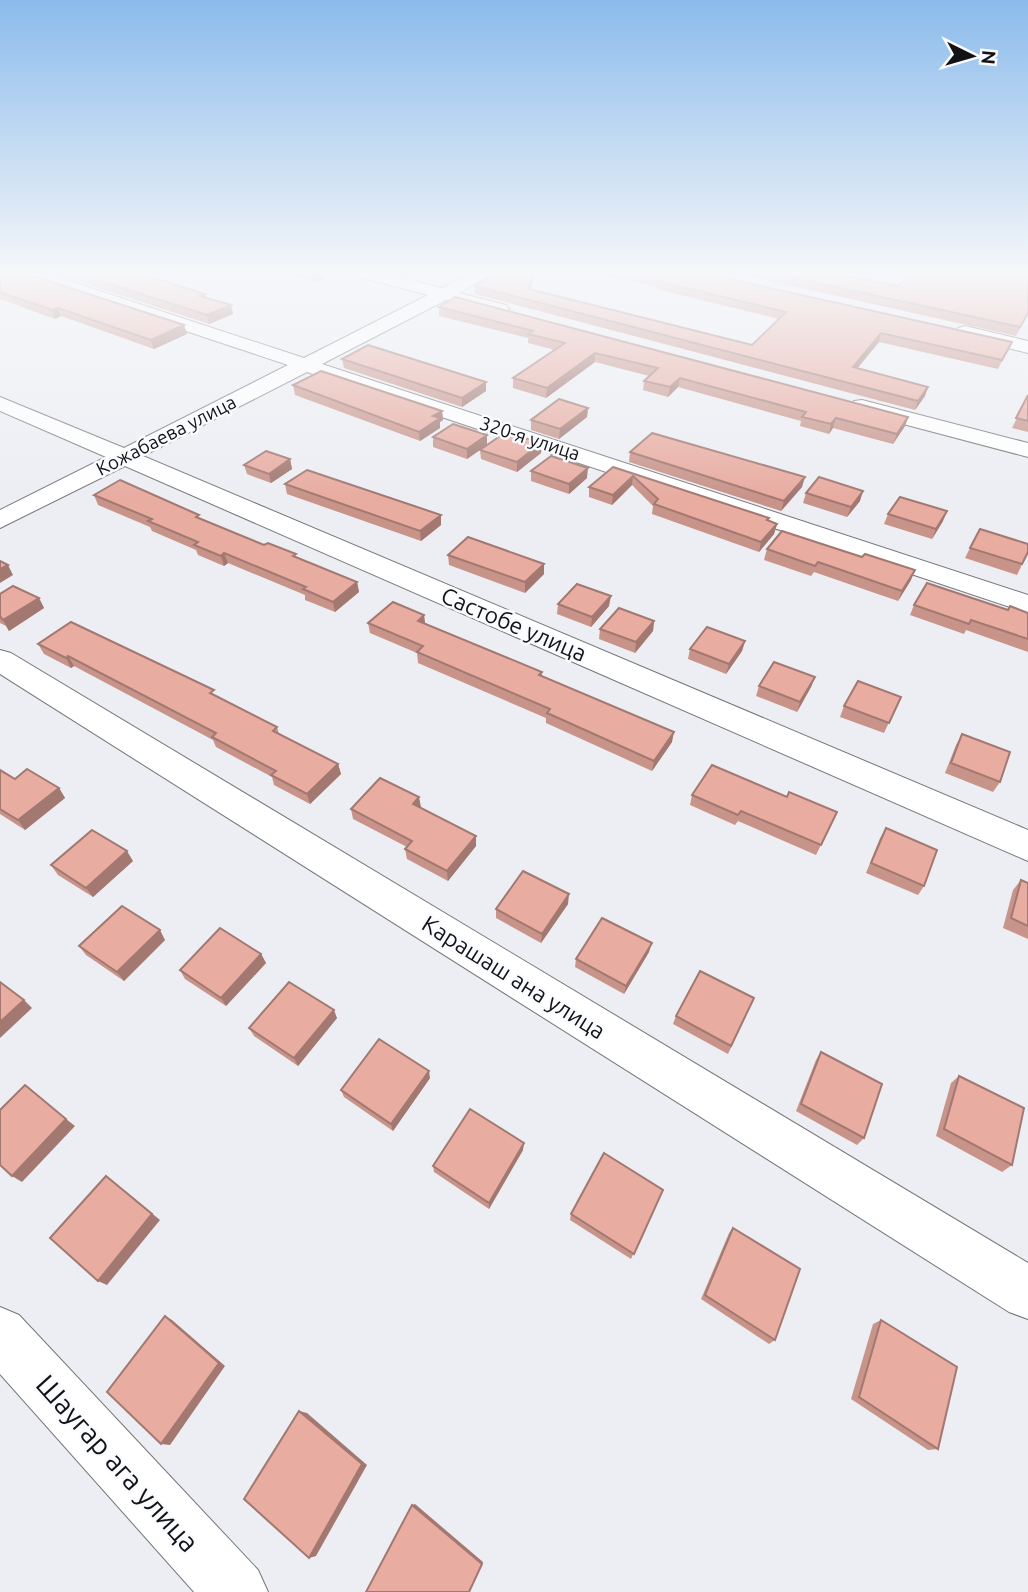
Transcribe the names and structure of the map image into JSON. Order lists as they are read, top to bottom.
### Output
{
  "streets": {
    "street": [
      "Кожабаева улица",
      "320-я улица",
      "Састобе улица",
      "Карашаш ана улица",
      "Шаугар ага улица"
    ]
  },
  "crossings": [
    ["Кожабаева улица", "320-я улица"],
    ["Кожабаева улица", "Састобе улица"]
  ],
  "north": "right"
}
